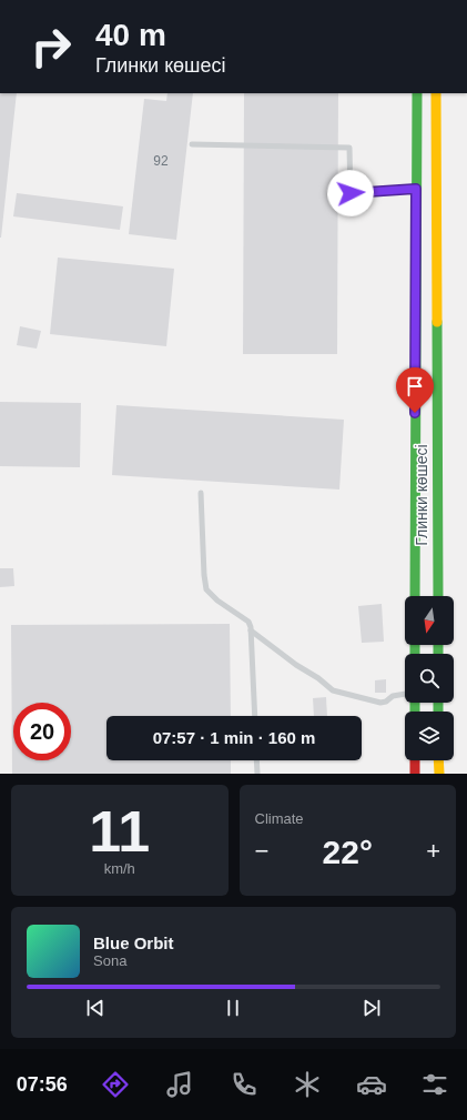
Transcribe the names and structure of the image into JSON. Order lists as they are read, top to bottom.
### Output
{
  "streets": {
    "main road": ["Глинки көшесі"]
  },
  "house_numbers": ["92"],
  "north": "bottom",
  "page": {
    "turn": ["40 m", "Глинки көшесі"],
    "limit": "20",
    "trip": "07:57 · 1 min · 160 m",
    "tile": [
      ["11", "km/h"],
      "Climate"
    ],
    "heat": ["−", "22°", "+"],
    "song": ["Blue Orbit", "Sona"],
    "tabs": "07:56"
  }
}
